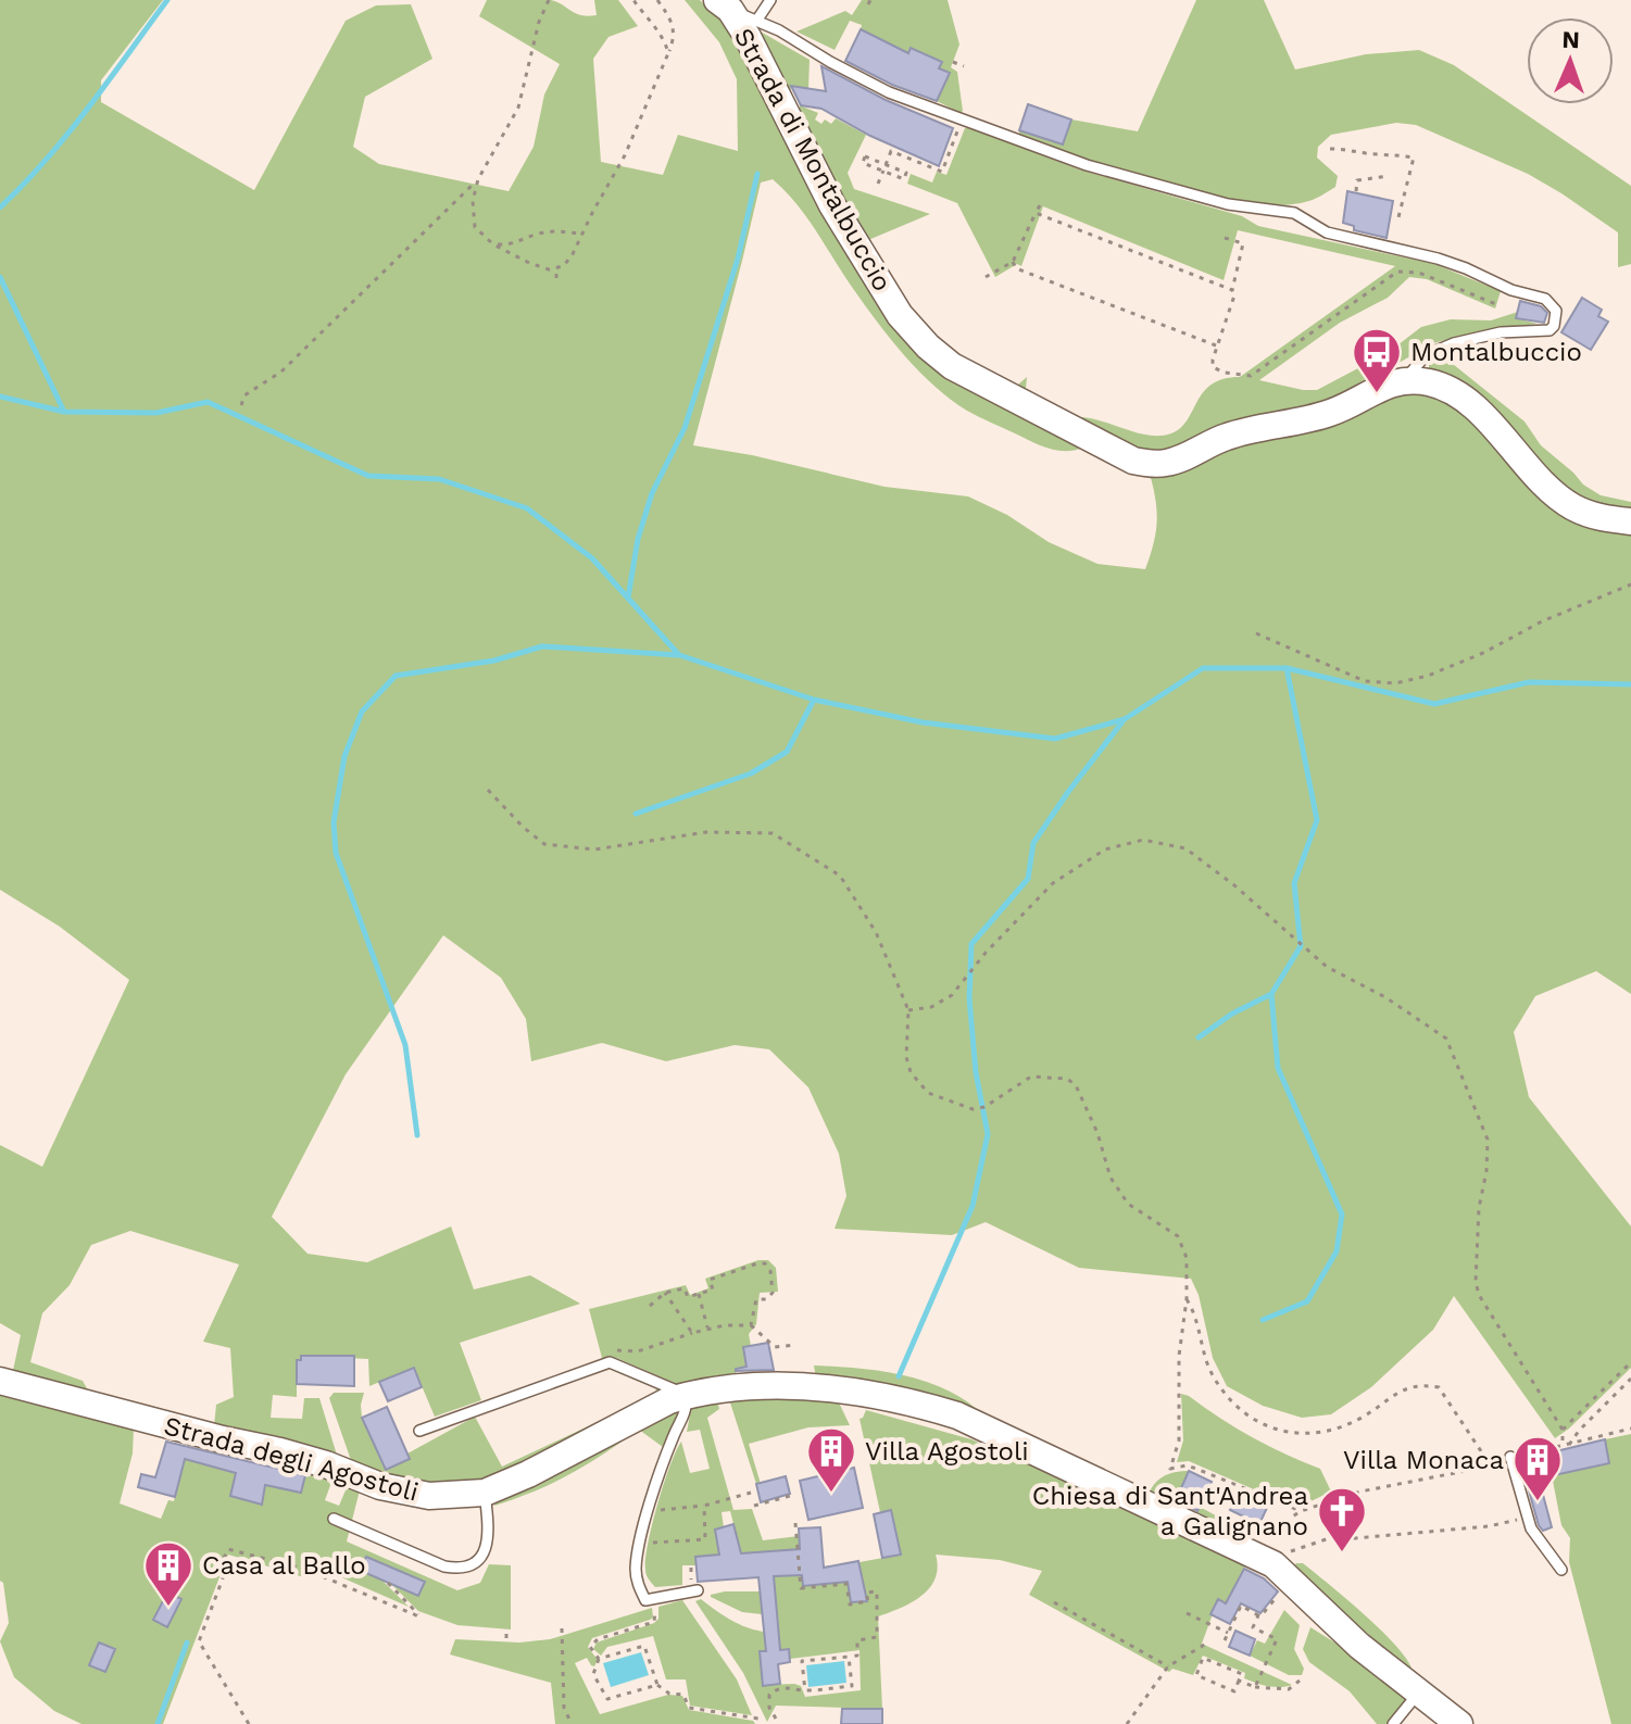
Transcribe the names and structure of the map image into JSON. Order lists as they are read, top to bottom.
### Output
{
  "streets": {
    "street": ["Strada di Montalbuccio", "Strada degli Agostoli"]
  },
  "places": {
    "bus stop": ["Montalbuccio"],
    "building": ["Villa Agostoli", "Villa Monaca", "Casa al Ballo"],
    "church": ["Chiesa di Sant'Andrea a Galignano"]
  },
  "north": "top"
}
